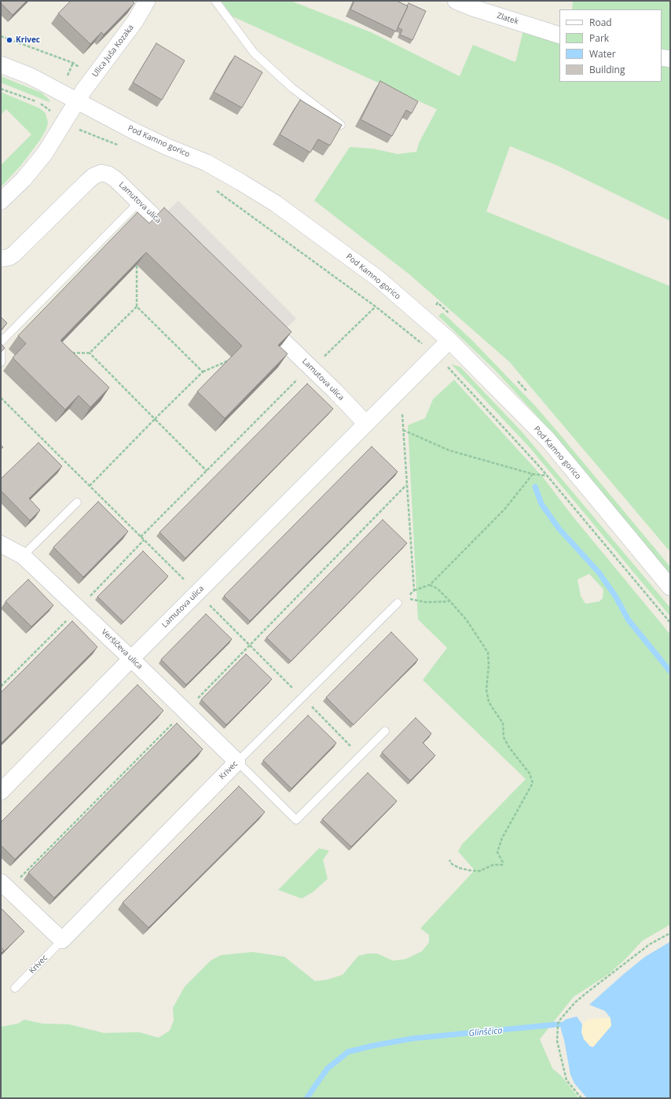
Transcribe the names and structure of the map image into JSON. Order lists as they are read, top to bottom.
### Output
{
  "streets": {
    "street": [
      "Zlatek",
      "Ulica Juša Kozaka",
      "Pod Kamno gorico",
      "Lamutova ulica",
      "Veršičeva ulica",
      "Krivec"
    ]
  },
  "crossings": [
    ["Ulica Juša Kozaka", "Pod Kamno gorico"],
    ["Pod Kamno gorico", "Lamutova ulica"],
    ["Lamutova ulica", "Veršičeva ulica"],
    ["Veršičeva ulica", "Krivec"]
  ],
  "water": ["Glinščica"],
  "places": ["Krivec"],
  "legend": [
    "Road",
    "Park",
    "Water",
    "Building"
  ]
}
